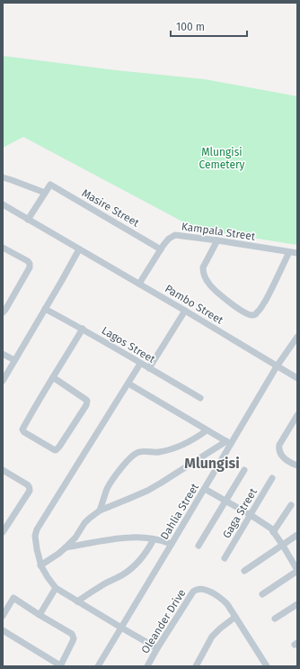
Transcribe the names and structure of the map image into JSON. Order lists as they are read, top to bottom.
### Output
{
  "streets": {
    "street": [
      "Masire Street",
      "Kampala Street",
      "Pambo Street",
      "Lagos Street",
      "Dahlia Street",
      "Gaga Street",
      "Oleander Drive"
    ]
  },
  "crossings": [
    ["Masire Street", "Kampala Street"],
    ["Kampala Street", "Pambo Street"],
    ["Pambo Street", "Dahlia Street"]
  ],
  "districts": ["Mlungisi"],
  "parks": ["Mlungisi Cemetery"],
  "scale_bar": "100 m"
}
